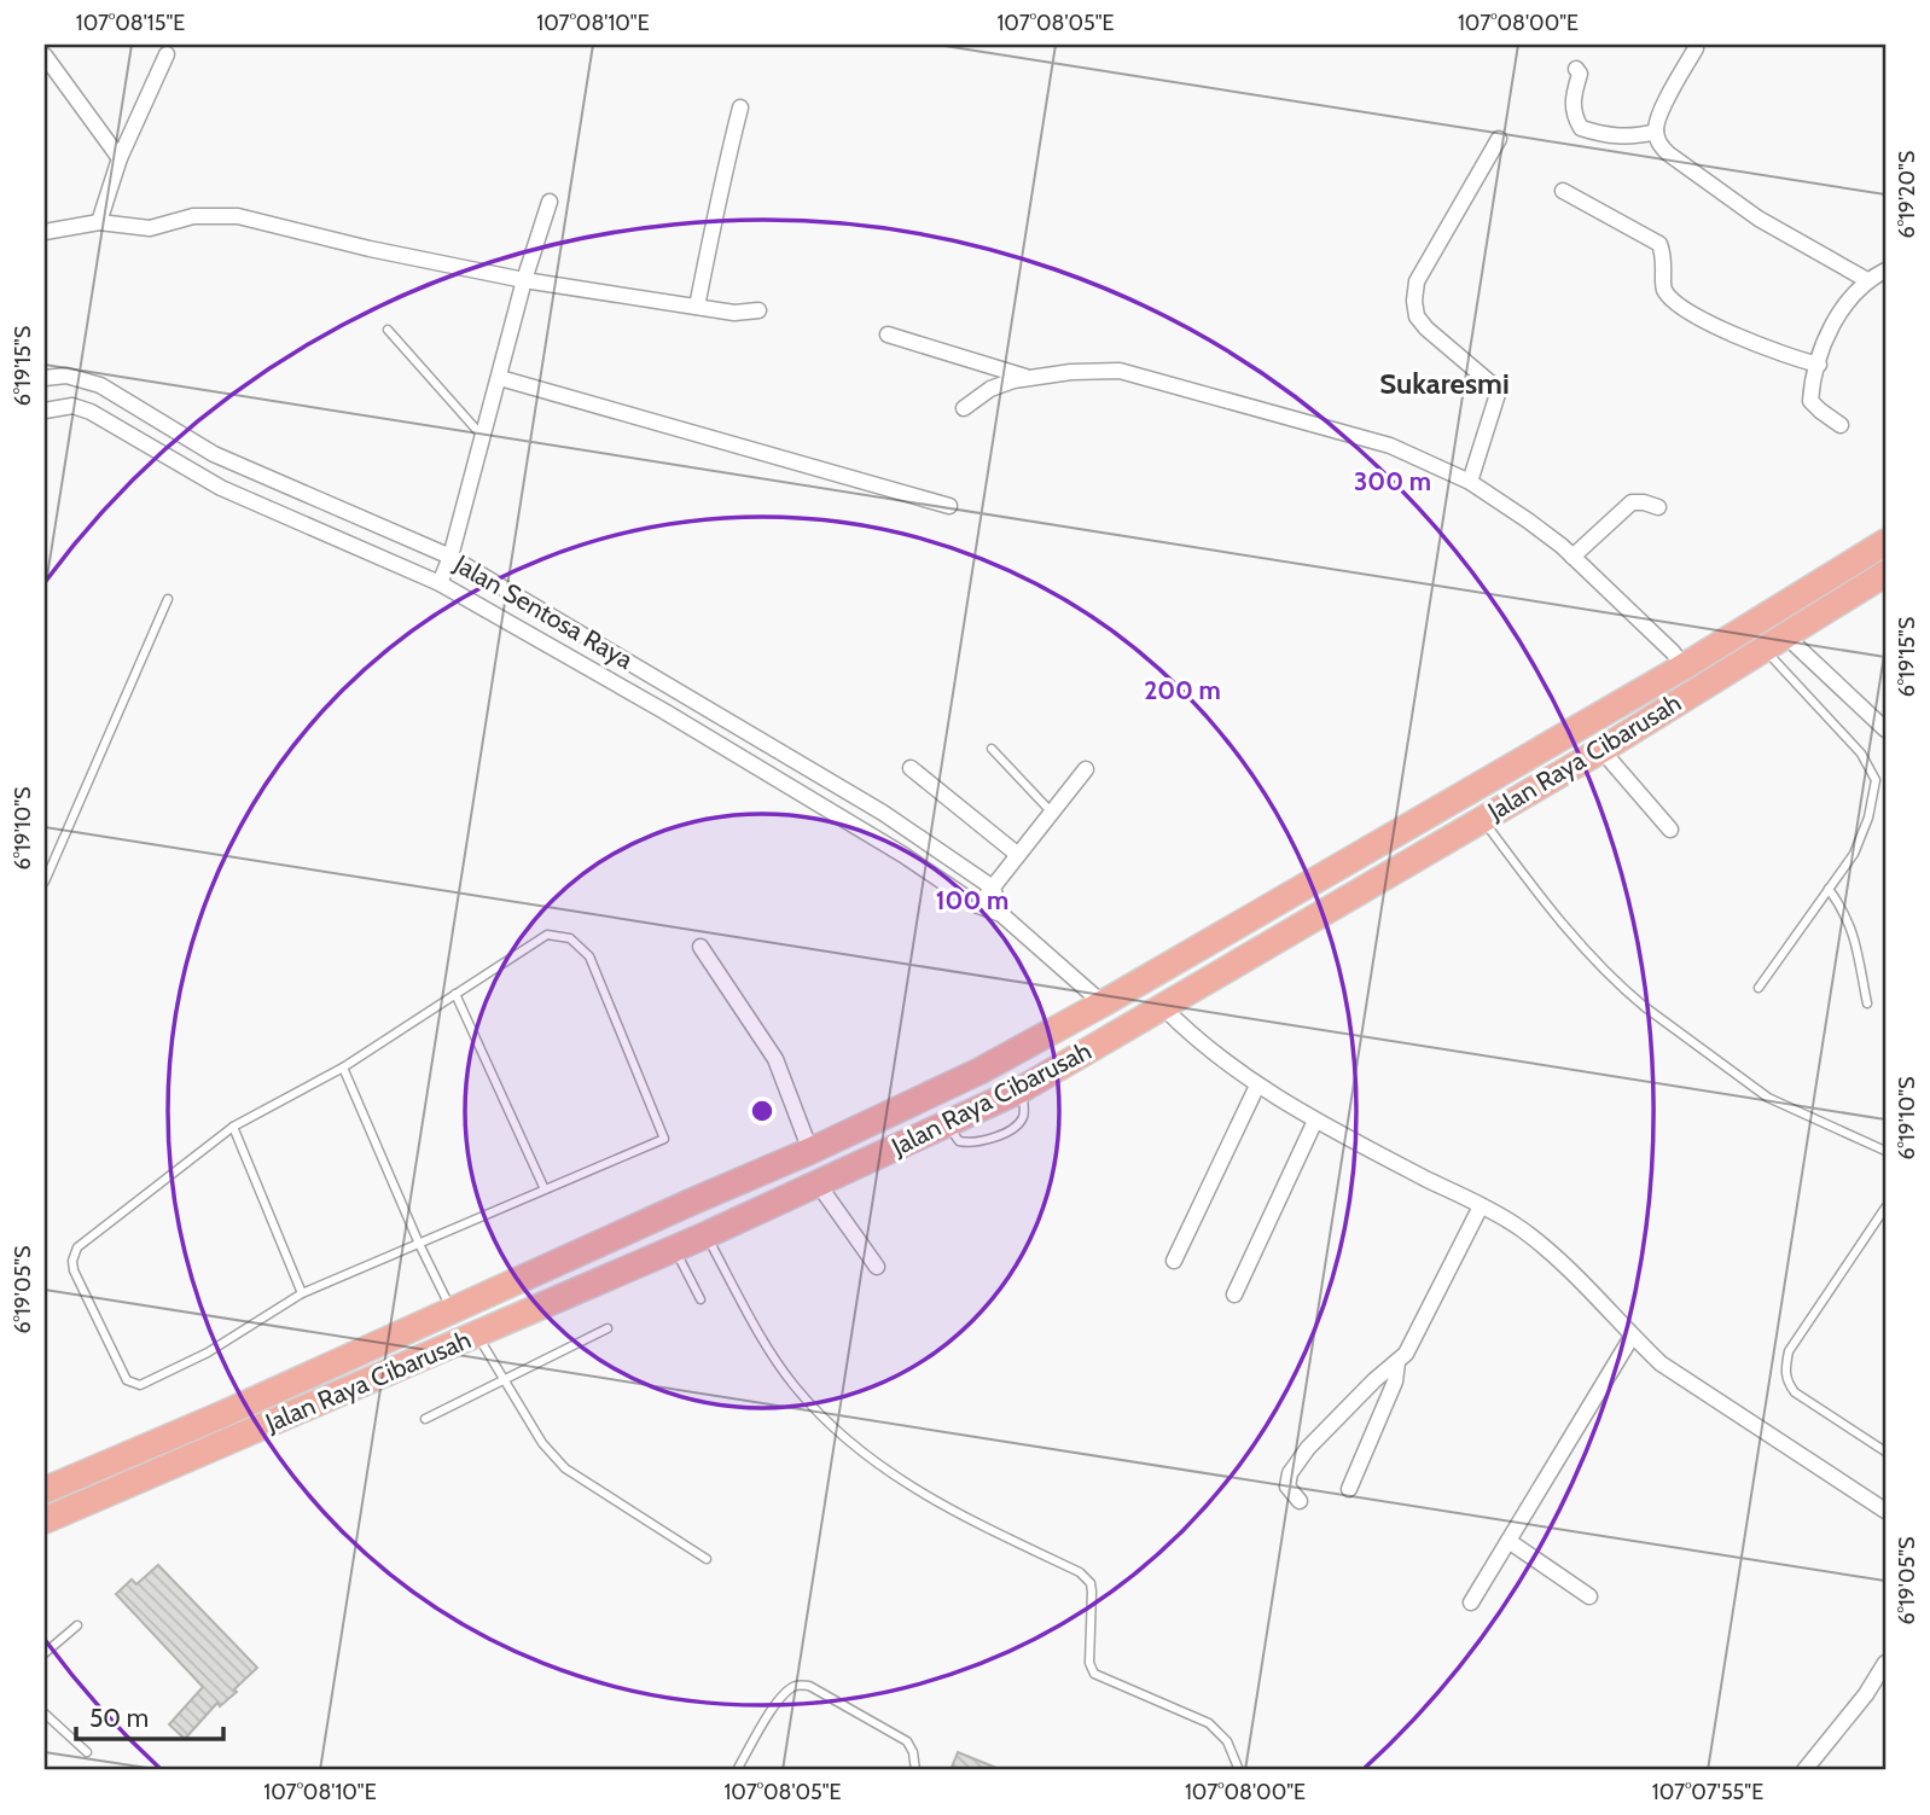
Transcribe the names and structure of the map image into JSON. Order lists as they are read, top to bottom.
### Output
{
  "streets": {
    "main road": ["Jalan Raya Cibarusah"],
    "street": ["Jalan Sentosa Raya"]
  },
  "crossings": [
    ["Jalan Sentosa Raya", "Jalan Raya Cibarusah"]
  ],
  "districts": ["Sukaresmi"],
  "scale_bar": "50 m",
  "coordinates": [
    "107°08'15\"E",
    "107°08'10\"E",
    "107°08'05\"E",
    "107°08'00\"E",
    "6°19'20\"S",
    "6°19'15\"S",
    "6°19'10\"S",
    "6°19'05\"S",
    "107°07'55\"E"
  ],
  "rings": ["300 m", "200 m", "100 m"]
}
